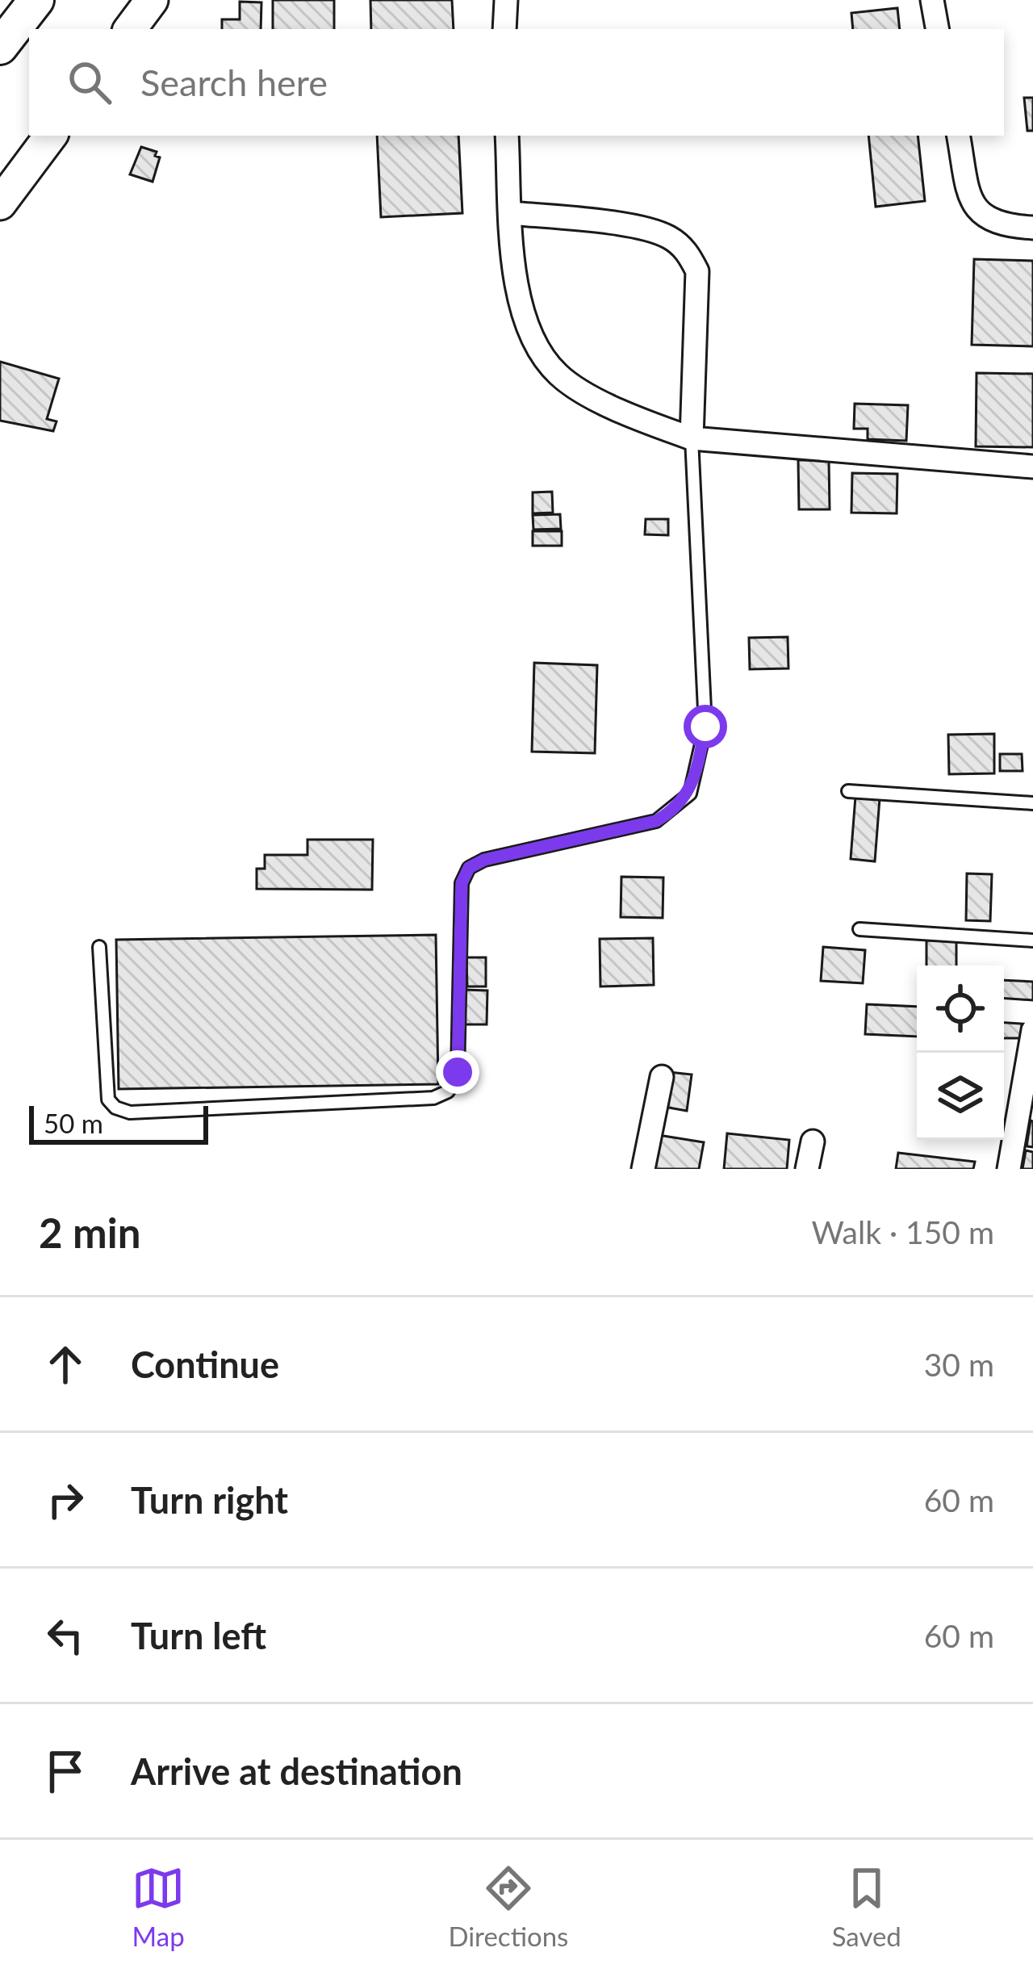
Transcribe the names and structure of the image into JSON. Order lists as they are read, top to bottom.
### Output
{
  "scale_bar": "50 m",
  "page": {
    "search": "Search here",
    "scale": "50 m",
    "heading": ["2 min", "Walk · 150 m"],
    "list": [
      ["Continue", "30 m"],
      ["Turn right", "60 m"],
      ["Turn left", "60 m"],
      "Arrive at destination"
    ],
    "nav": ["Map", "Directions", "Saved"]
  }
}
